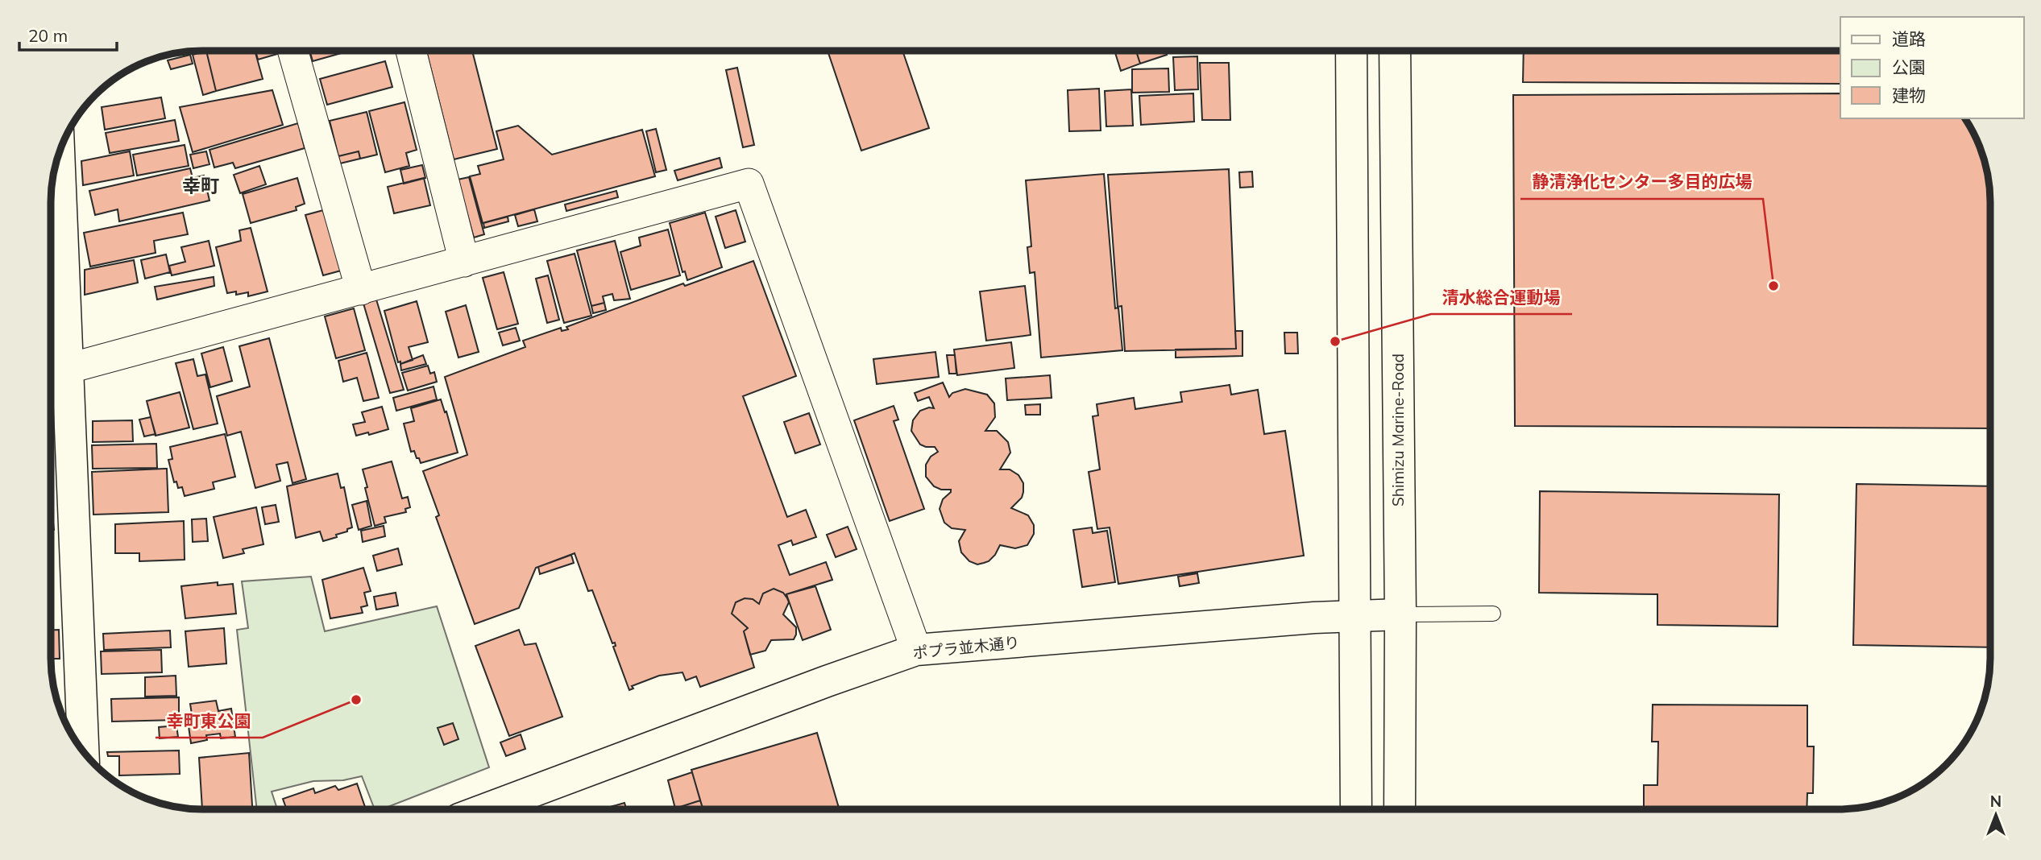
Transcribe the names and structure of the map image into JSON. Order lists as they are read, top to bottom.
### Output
{
  "streets": {
    "main road": ["Shimizu Marine-Road", "ポプラ並木通り"]
  },
  "crossings": [
    ["Shimizu Marine-Road", "ポプラ並木通り"]
  ],
  "districts": ["幸町"],
  "places": ["静清浄化センター多目的広場", "清水総合運動場", "幸町東公園"],
  "legend": ["道路", "公園", "建物"],
  "scale_bar": "20 m",
  "north": "top"
}
